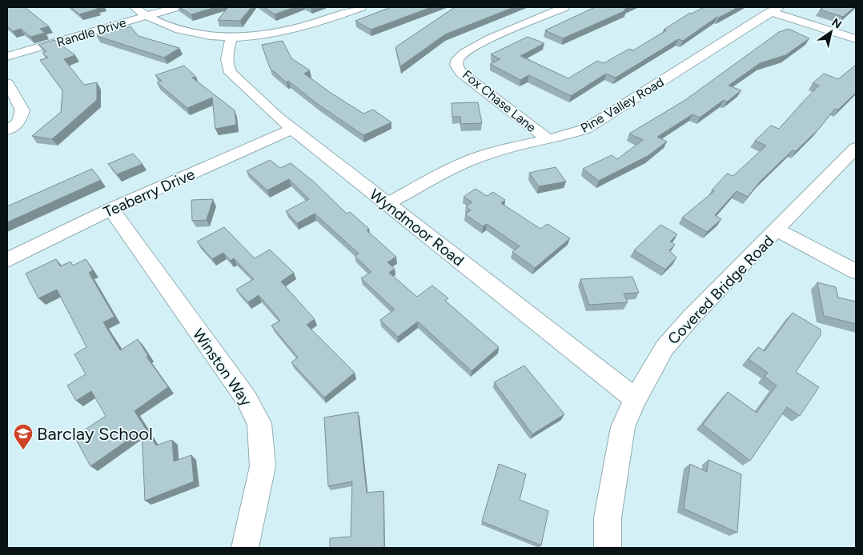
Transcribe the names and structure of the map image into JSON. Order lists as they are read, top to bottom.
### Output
{
  "streets": {
    "street": [
      "Randle Drive",
      "Fox Chase Lane",
      "Pine Valley Road",
      "Teaberry Drive",
      "Wyndmoor Road",
      "Covered Bridge Road",
      "Winston Way"
    ]
  },
  "crossings": [
    ["Fox Chase Lane", "Pine Valley Road"],
    ["Pine Valley Road", "Wyndmoor Road"],
    ["Teaberry Drive", "Wyndmoor Road"],
    ["Teaberry Drive", "Winston Way"],
    ["Wyndmoor Road", "Covered Bridge Road"]
  ],
  "places": {
    "school or university": ["Barclay School"]
  },
  "north": "top right"
}
